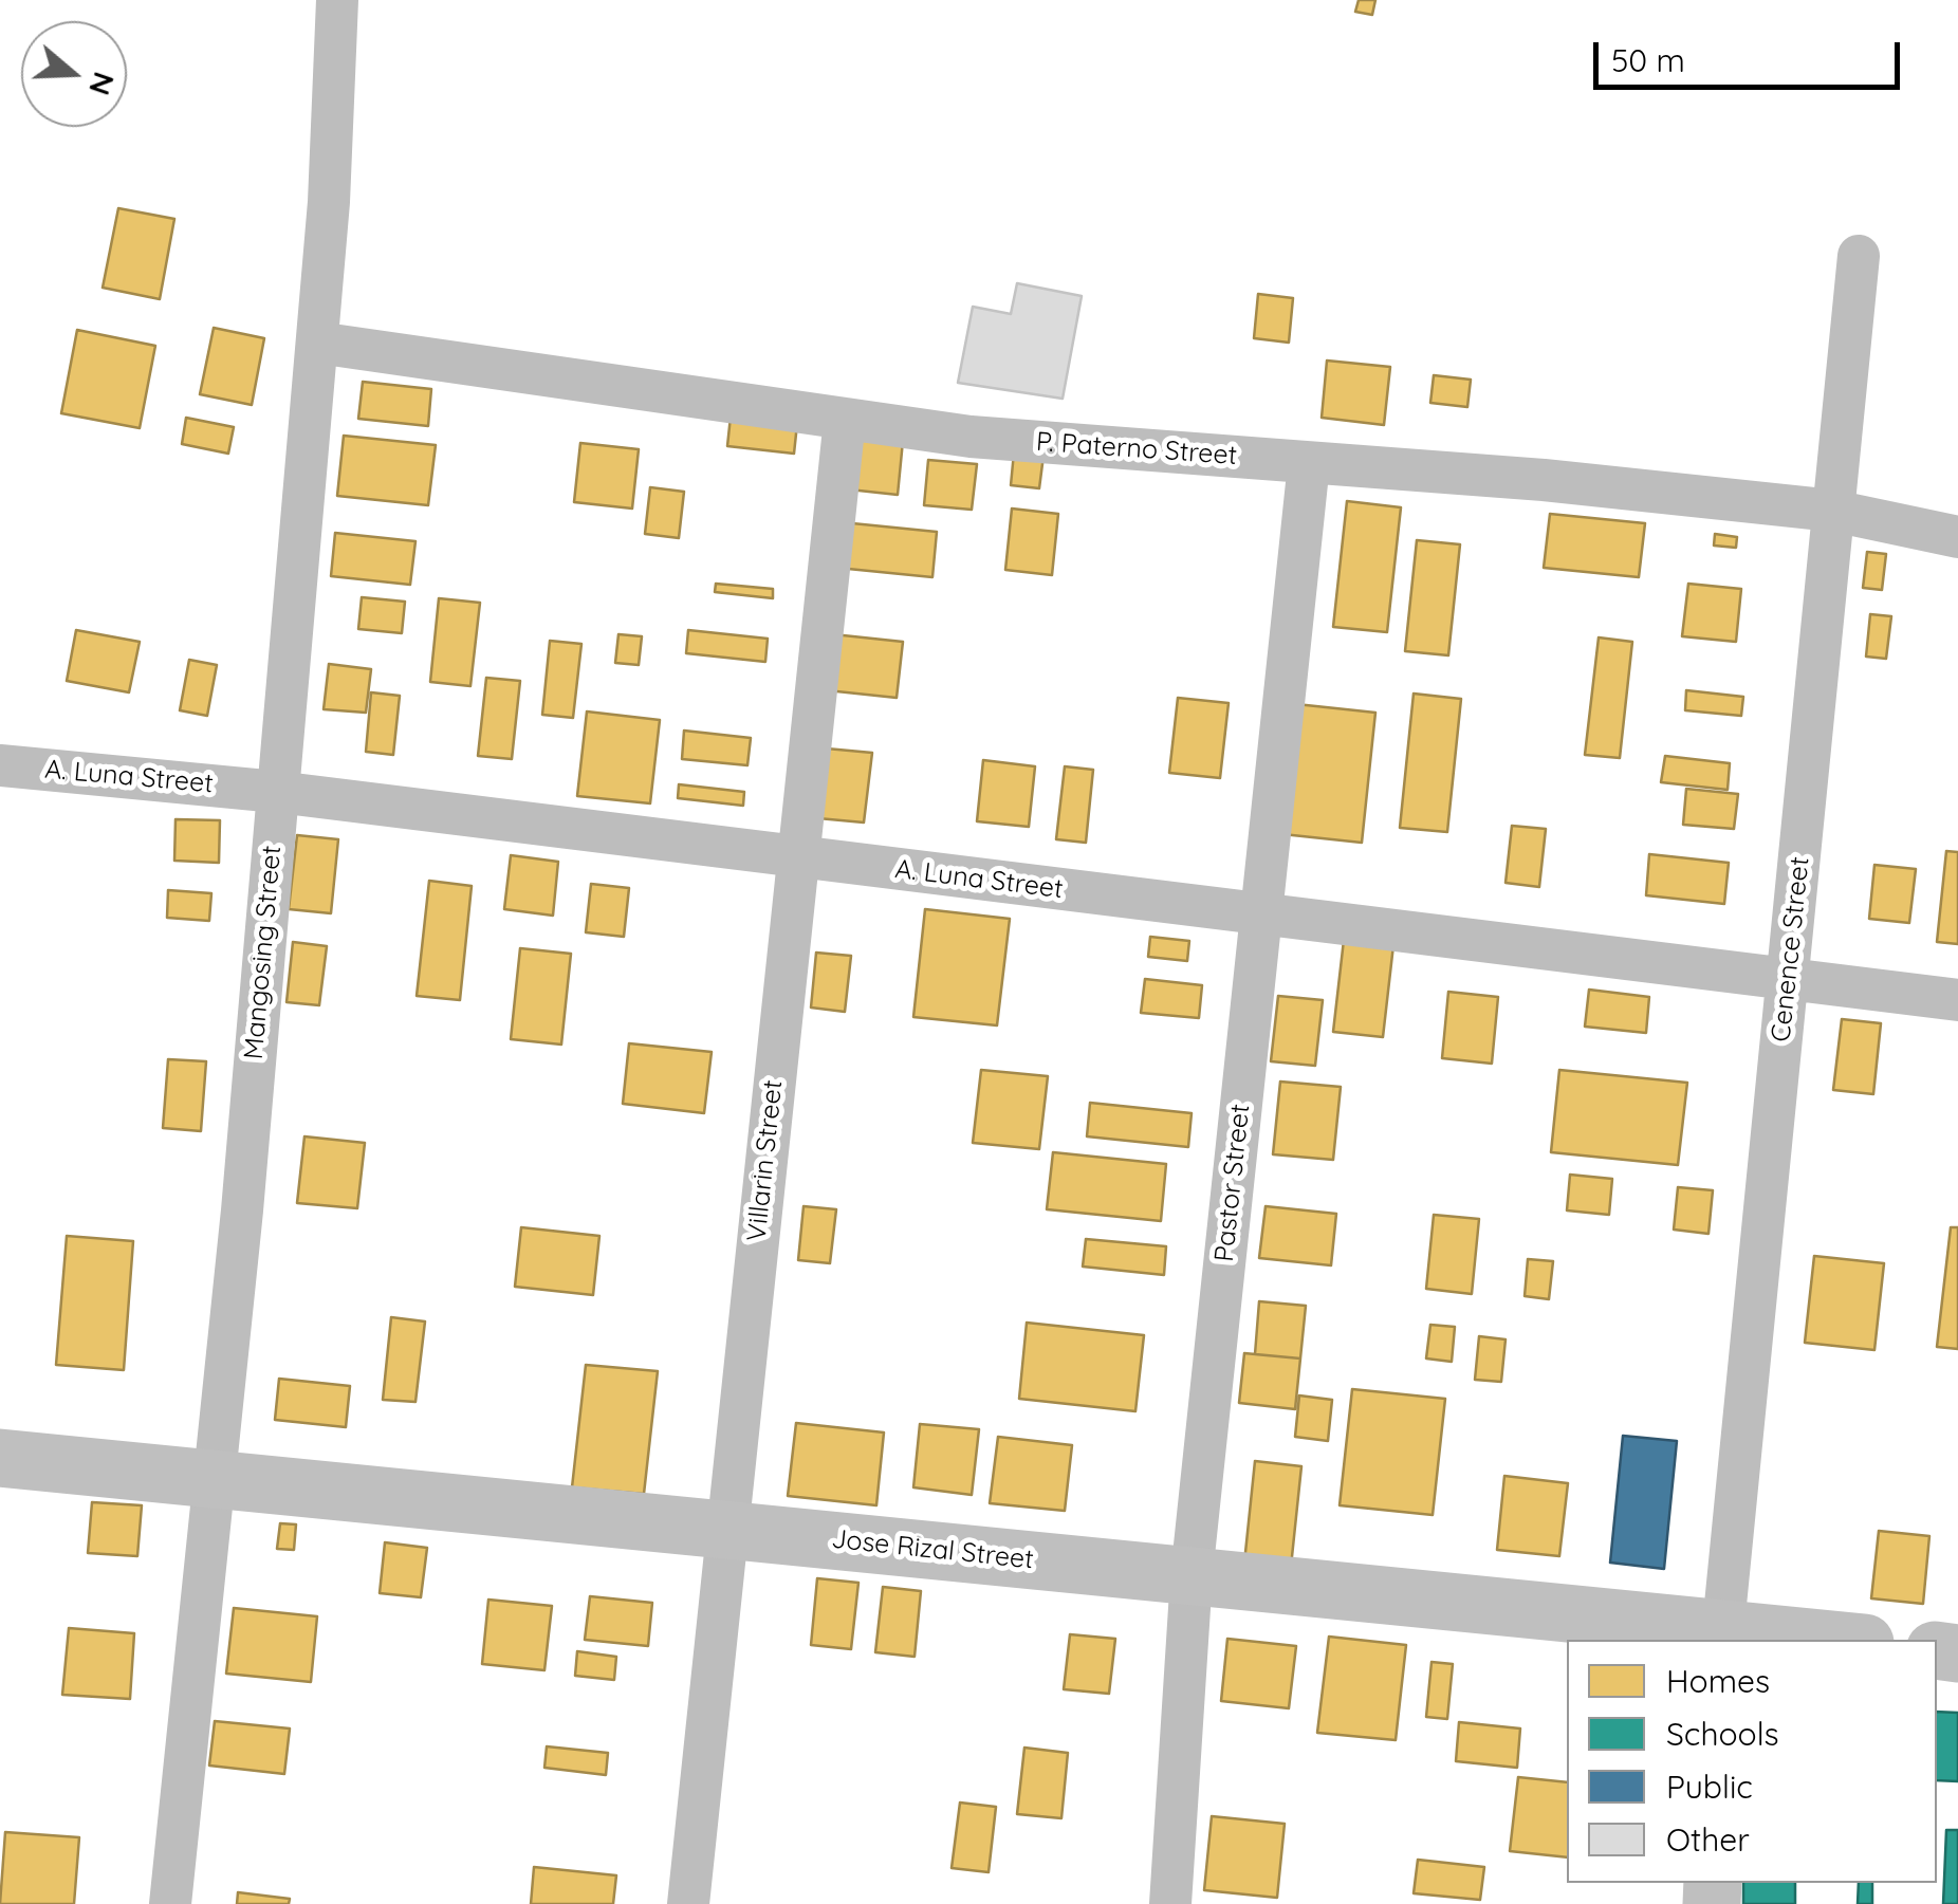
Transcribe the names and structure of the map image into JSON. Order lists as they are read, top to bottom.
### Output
{
  "streets": {
    "street": [
      "P. Paterno Street",
      "A. Luna Street",
      "Cenence Street",
      "Mangosing Street",
      "Villarin Street",
      "Pastor Street",
      "Jose Rizal Street"
    ]
  },
  "crossings": [
    ["P. Paterno Street", "Cenence Street"],
    ["P. Paterno Street", "Mangosing Street"],
    ["P. Paterno Street", "Villarin Street"],
    ["P. Paterno Street", "Pastor Street"],
    ["A. Luna Street", "Cenence Street"],
    ["A. Luna Street", "Mangosing Street"],
    ["A. Luna Street", "Villarin Street"],
    ["A. Luna Street", "Pastor Street"],
    ["Cenence Street", "Jose Rizal Street"],
    ["Mangosing Street", "Jose Rizal Street"],
    ["Villarin Street", "Jose Rizal Street"],
    ["Pastor Street", "Jose Rizal Street"]
  ],
  "legend": [
    "Homes",
    "Schools",
    "Public",
    "Other"
  ],
  "scale_bar": "50 m",
  "north": "right"
}
